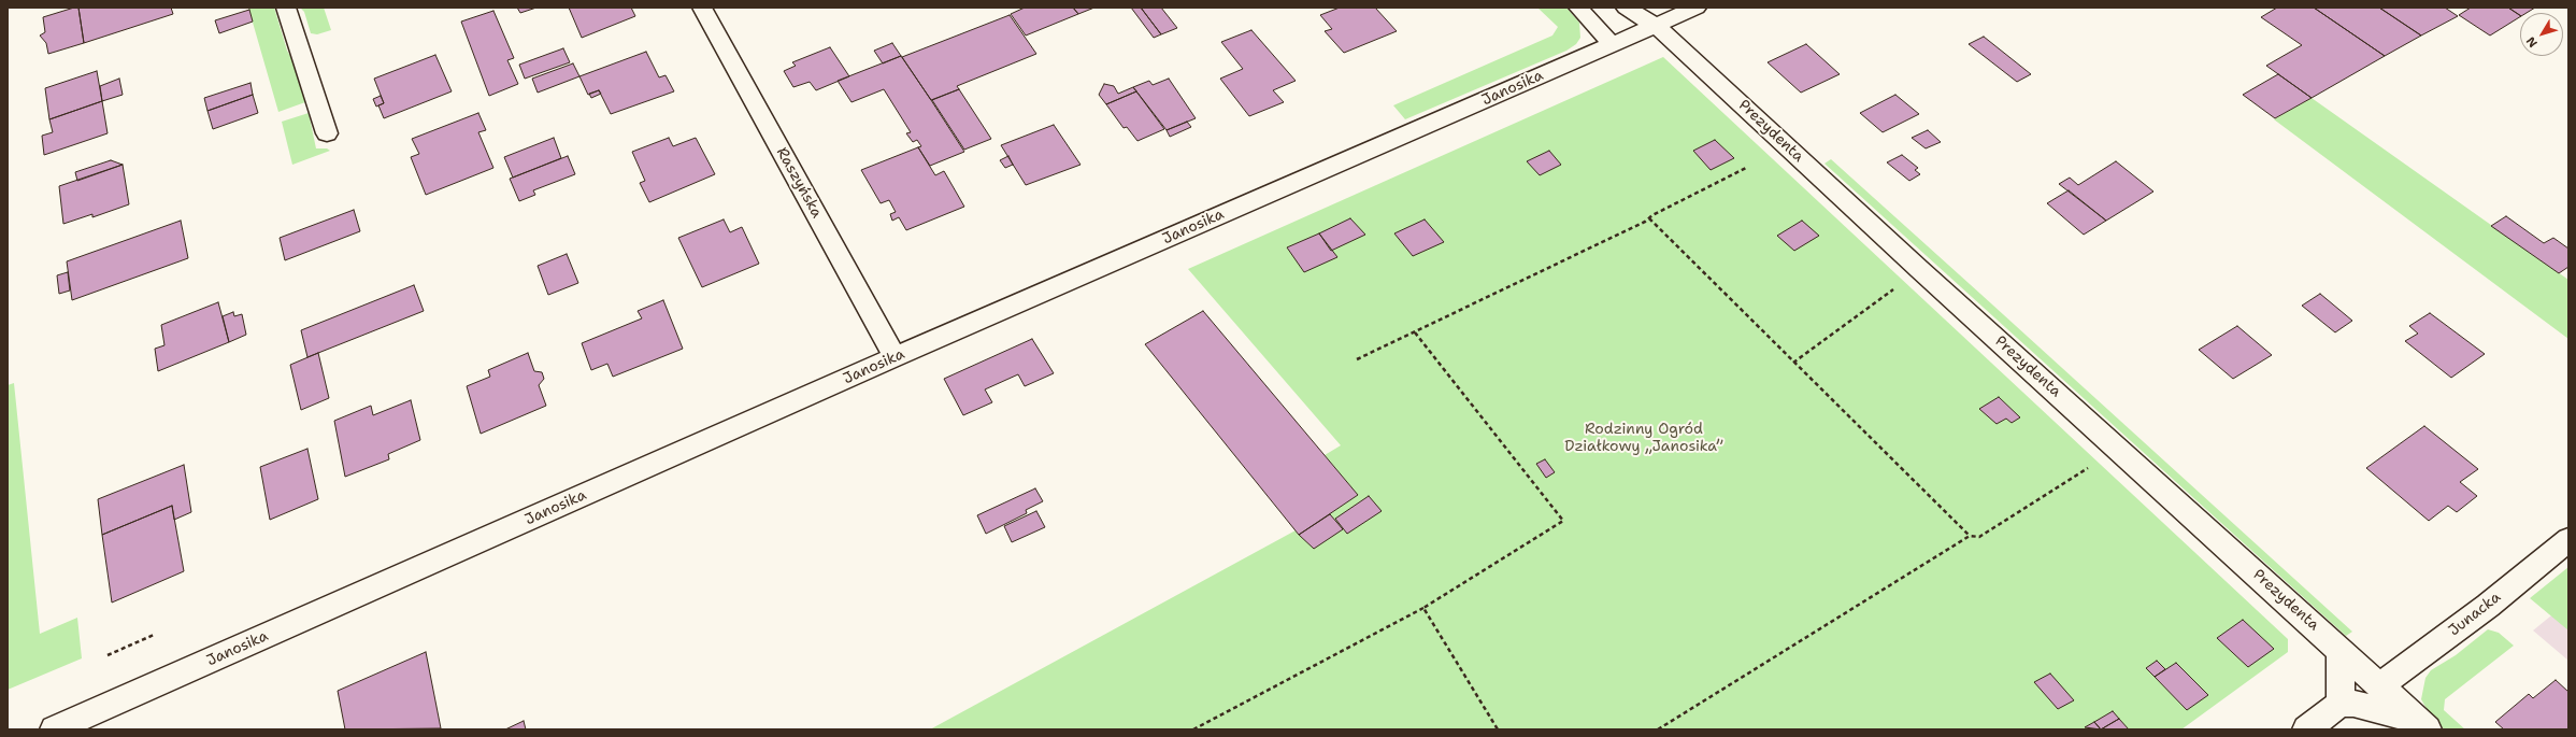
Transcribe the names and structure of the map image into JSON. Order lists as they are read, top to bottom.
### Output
{
  "streets": {
    "street": [
      "Janosika",
      "Prezydenta",
      "Raszyńska",
      "Junacka"
    ]
  },
  "crossings": [
    ["Janosika", "Prezydenta"],
    ["Janosika", "Raszyńska"],
    ["Prezydenta", "Junacka"]
  ],
  "parks": ["Rodzinny Ogród Działkowy „Janosika”"],
  "north": "bottom left"
}
